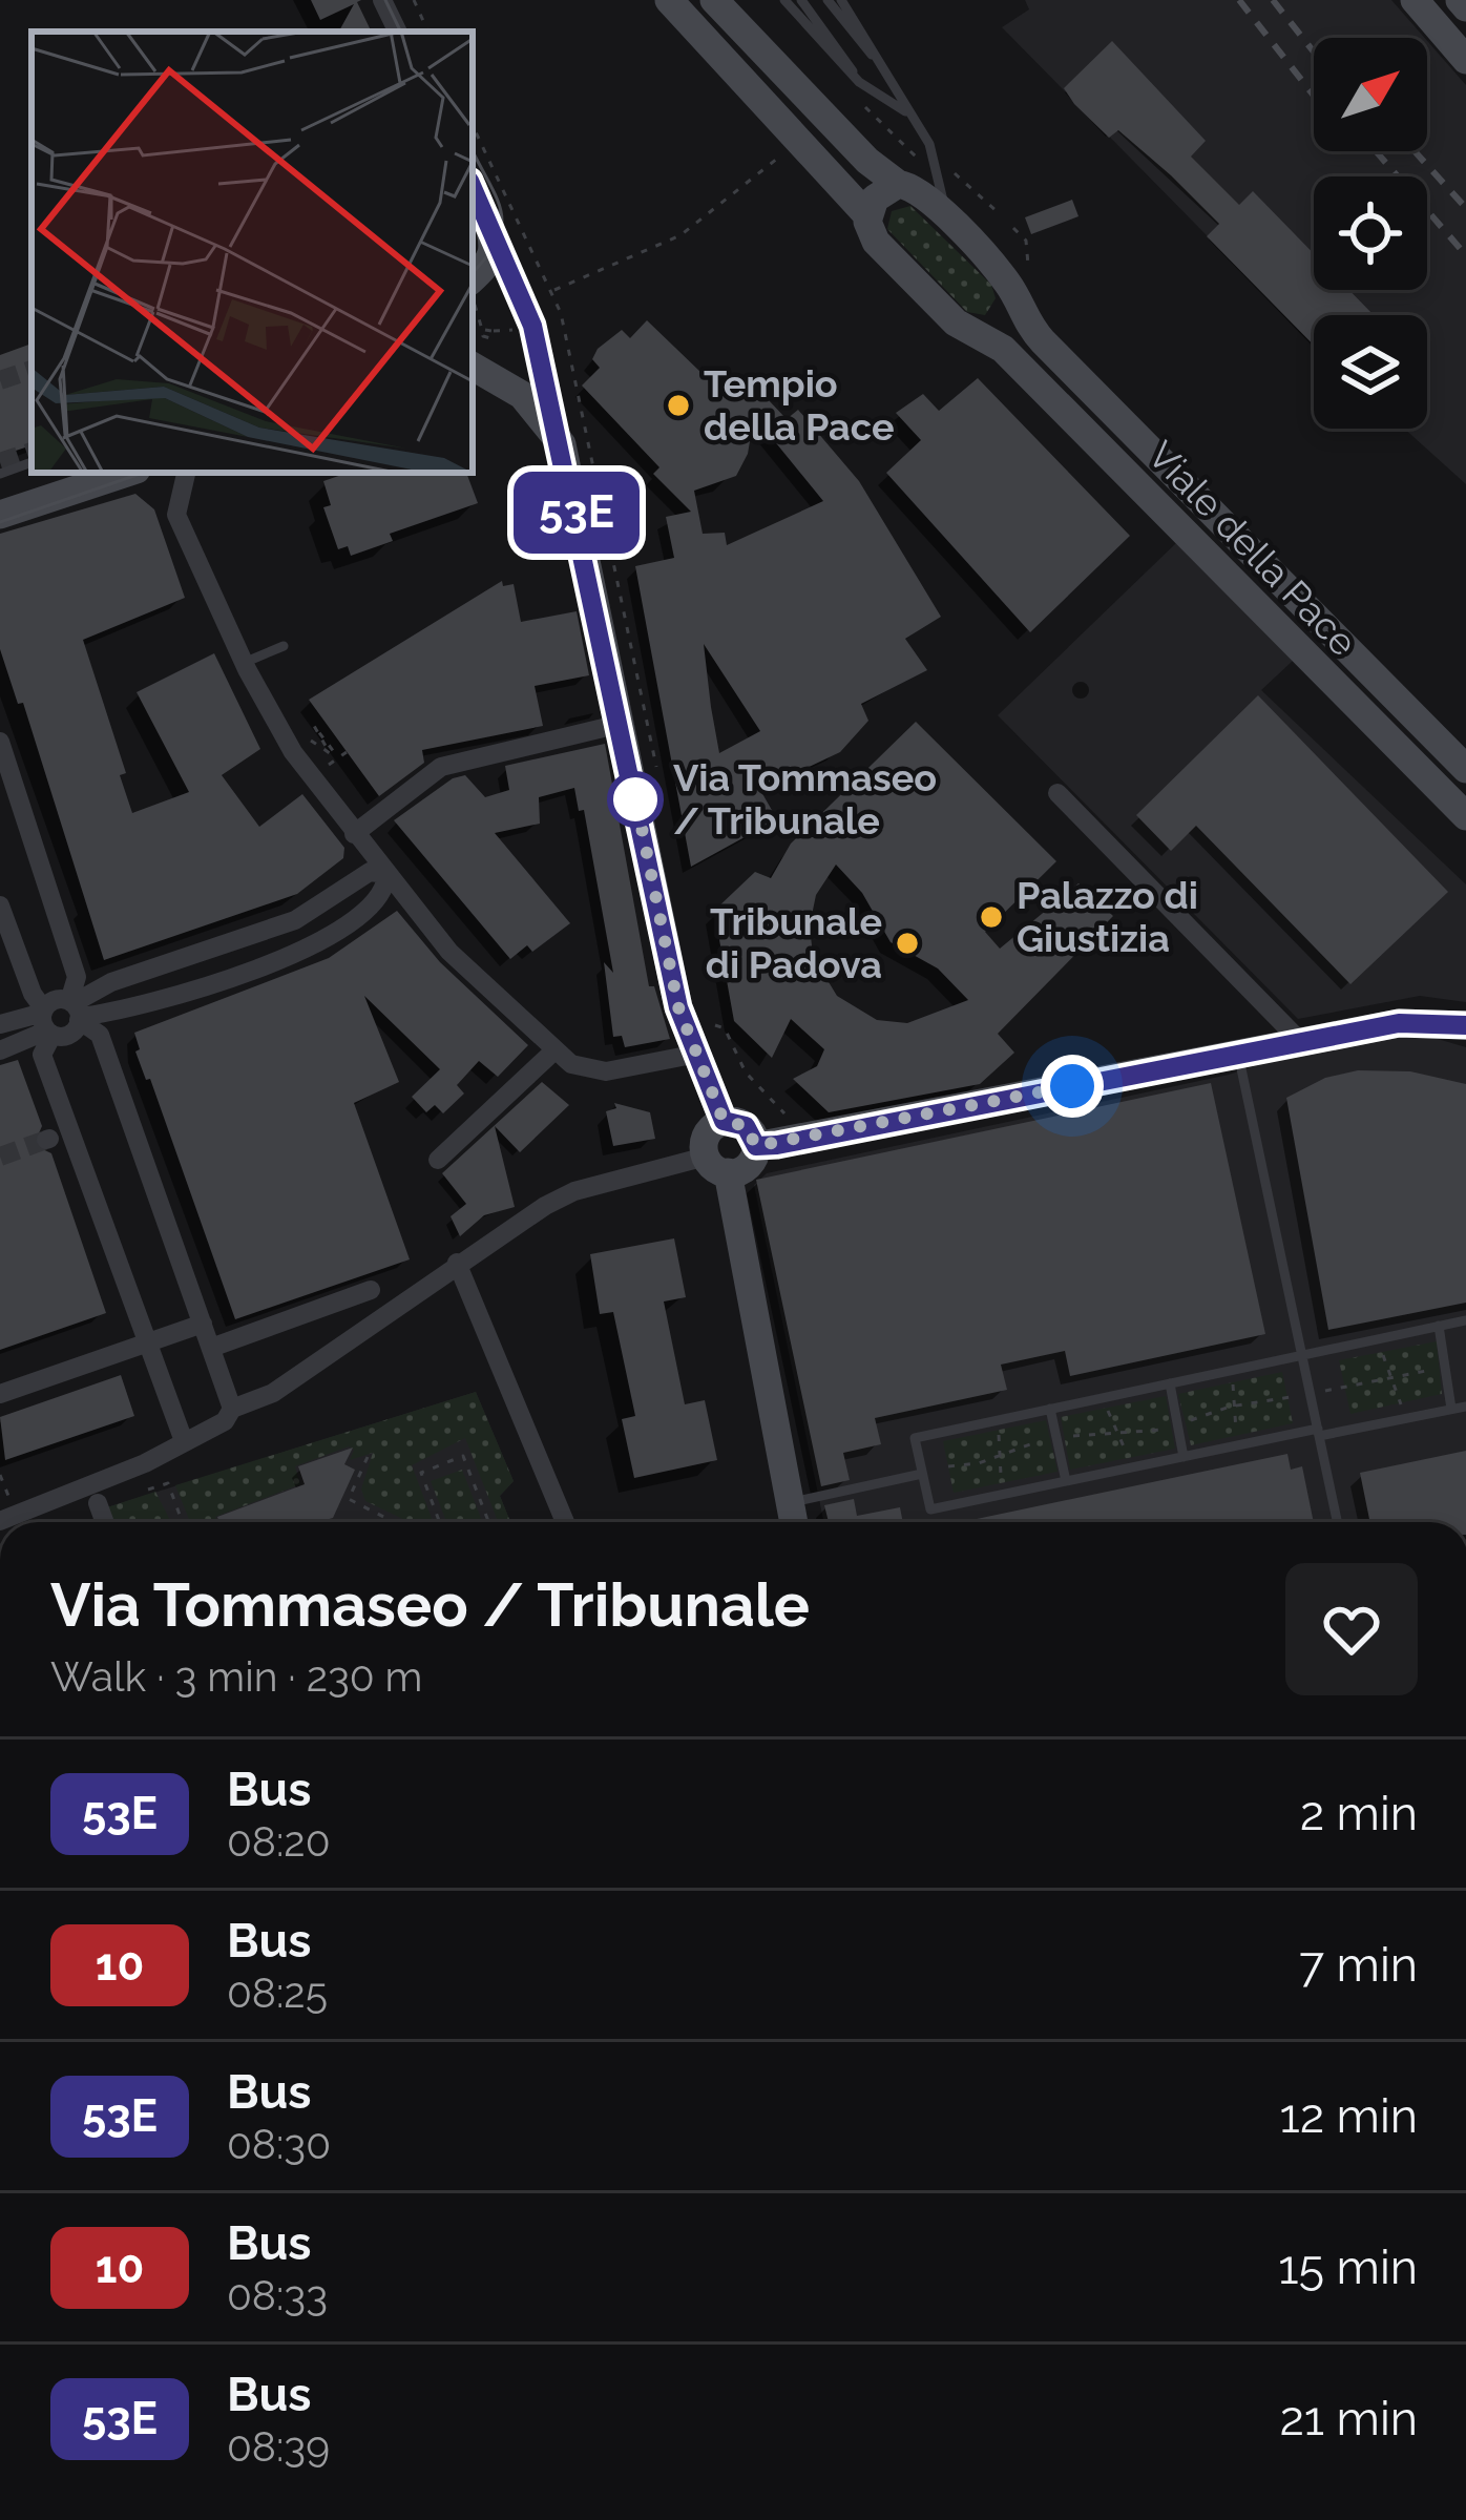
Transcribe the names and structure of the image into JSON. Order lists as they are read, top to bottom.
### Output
{
  "streets": {
    "street": ["Viale della Pace"]
  },
  "places": [
    "Tempio della Pace",
    "Via Tommaseo / Tribunale",
    "Palazzo di Giustizia",
    "Tribunale di Padova"
  ],
  "lines": ["bus line 53E"],
  "north": "top right",
  "page": {
    "on_map": "53E",
    "heading": ["Via Tommaseo / Tribunale", "Walk · 3 min · 230 m"],
    "list": [
      {
        "mark": "53E",
        "name": "Bus",
        "note": "08:20",
        "value": "2 min"
      },
      {
        "mark": "10",
        "name": "Bus",
        "note": "08:25",
        "value": "7 min"
      },
      {
        "mark": "53E",
        "name": "Bus",
        "note": "08:30",
        "value": "12 min"
      },
      {
        "mark": "10",
        "name": "Bus",
        "note": "08:33",
        "value": "15 min"
      },
      {
        "mark": "53E",
        "name": "Bus",
        "note": "08:39",
        "value": "21 min"
      }
    ]
  }
}
